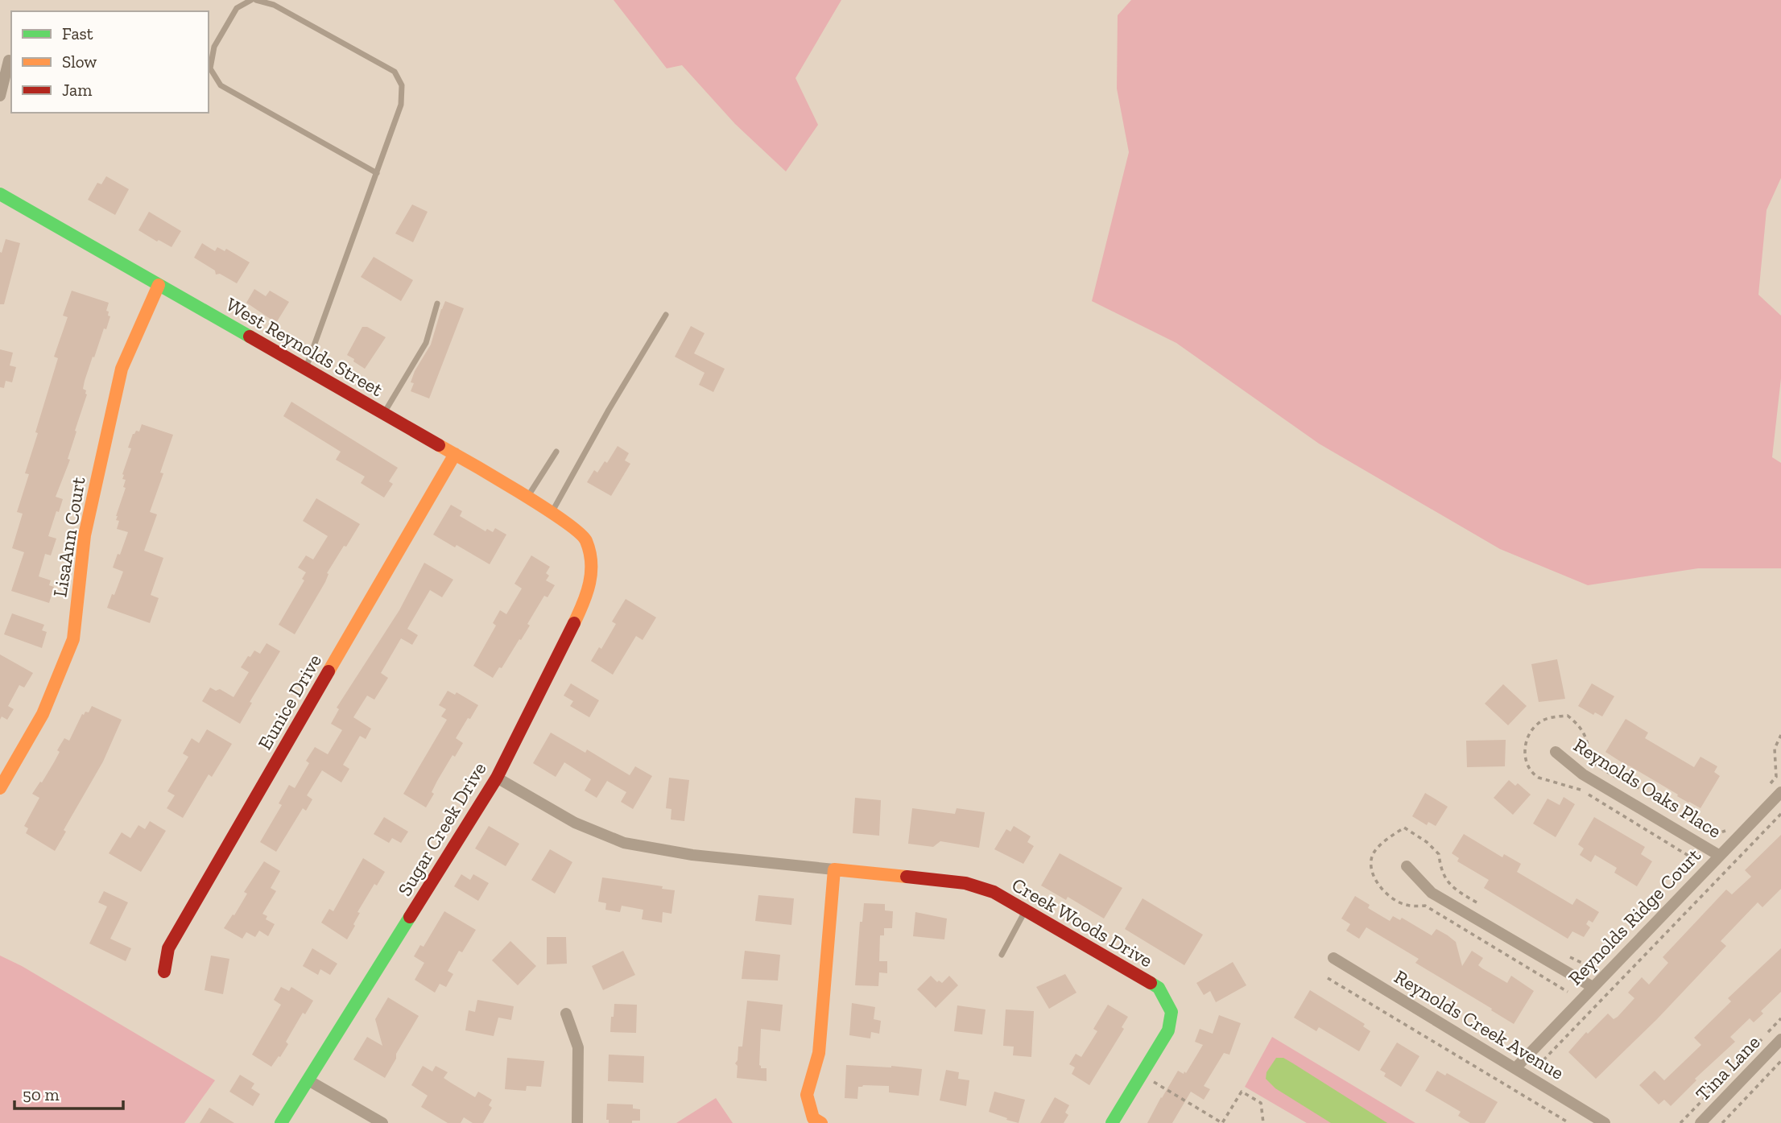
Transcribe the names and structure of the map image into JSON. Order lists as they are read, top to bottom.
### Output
{
  "streets": {
    "street": [
      "West Reynolds Street",
      "LisaAnn Court",
      "Eunice Drive",
      "Reynolds Oaks Place",
      "Sugar Creek Drive",
      "Reynolds Ridge Court",
      "Creek Woods Drive",
      "Reynolds Creek Avenue",
      "Tina Lane"
    ]
  },
  "crossings": [
    ["West Reynolds Street", "LisaAnn Court"],
    ["West Reynolds Street", "Eunice Drive"],
    ["West Reynolds Street", "Sugar Creek Drive"],
    ["Reynolds Oaks Place", "Reynolds Ridge Court"],
    ["Sugar Creek Drive", "Creek Woods Drive"],
    ["Reynolds Ridge Court", "Reynolds Creek Avenue"]
  ],
  "legend": ["Fast", "Slow", "Jam"],
  "scale_bar": "50 m"
}
